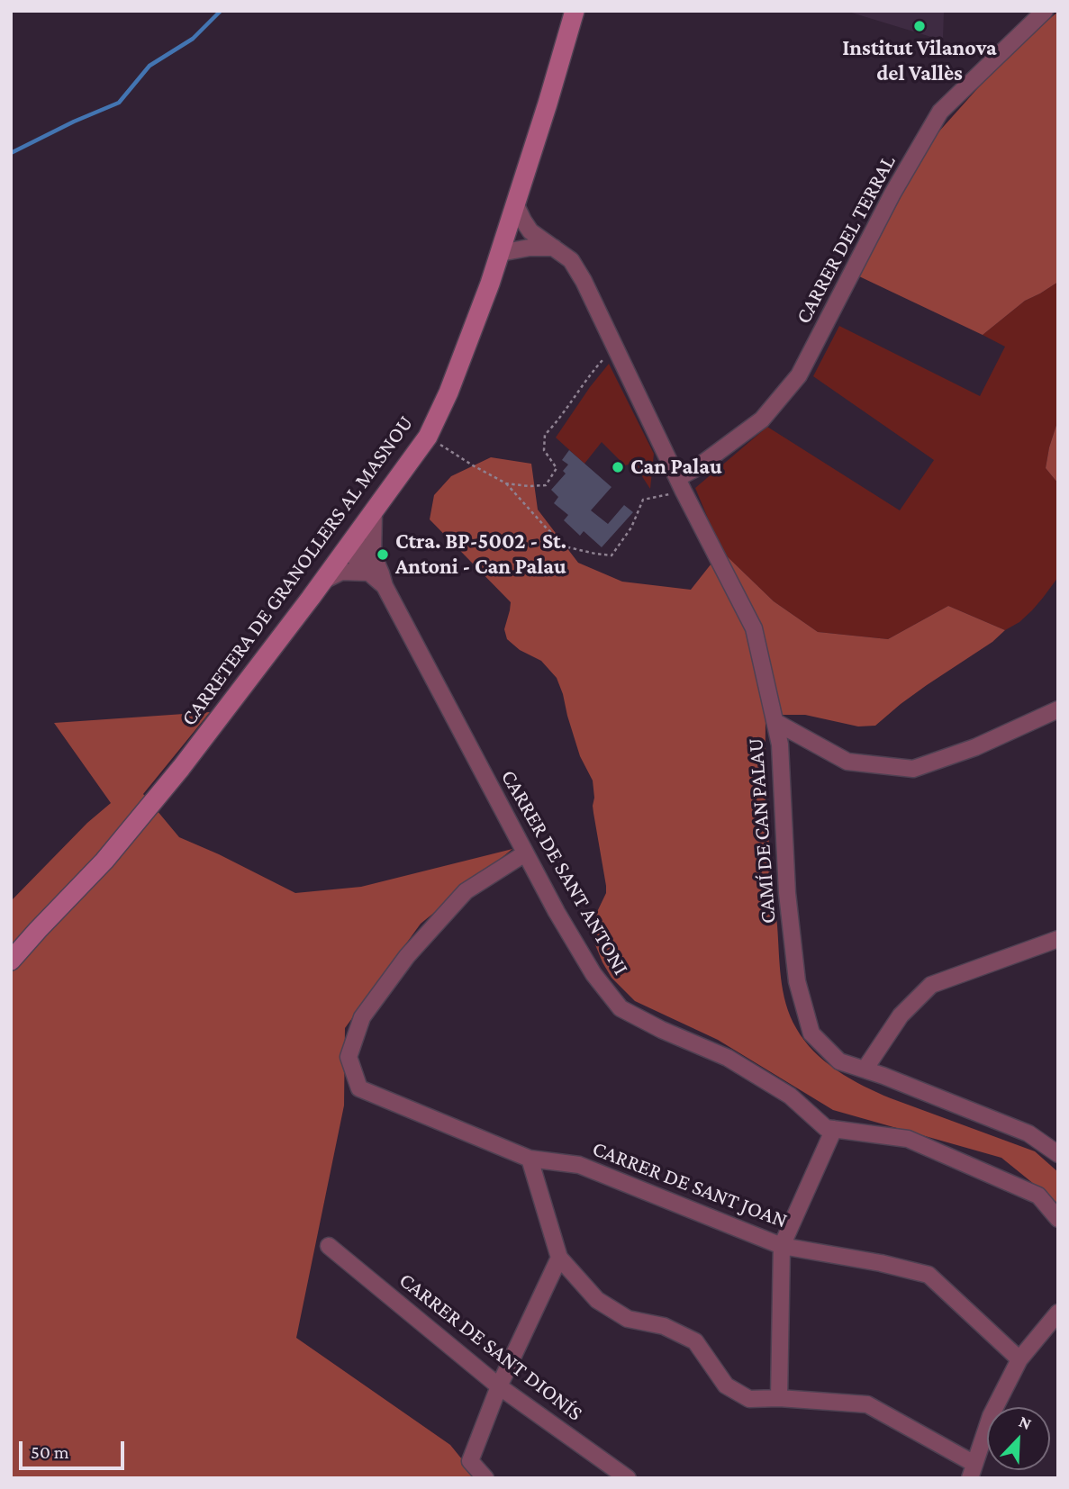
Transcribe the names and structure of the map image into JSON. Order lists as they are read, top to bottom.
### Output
{
  "streets": {
    "main road": ["CARRETERA DE GRANOLLERS AL MASNOU"],
    "street": [
      "CARRER DEL TERRAL",
      "CAMÍ DE CAN PALAU",
      "CARRER DE SANT ANTONI",
      "CARRER DE SANT JOAN",
      "CARRER DE SANT DIONÍS"
    ]
  },
  "crossings": [
    ["CARRER DEL TERRAL", "CAMÍ DE CAN PALAU"],
    ["CARRETERA DE GRANOLLERS AL MASNOU", "CAMÍ DE CAN PALAU"],
    ["CARRETERA DE GRANOLLERS AL MASNOU", "CARRER DE SANT ANTONI"],
    ["CARRER DE SANT ANTONI", "CARRER DE SANT JOAN"]
  ],
  "places": ["Institut Vilanova del Vallès", "Can Palau", "Ctra. BP-5002 - St. Antoni - Can Palau"],
  "scale_bar": "50 m",
  "north": "top right"
}
